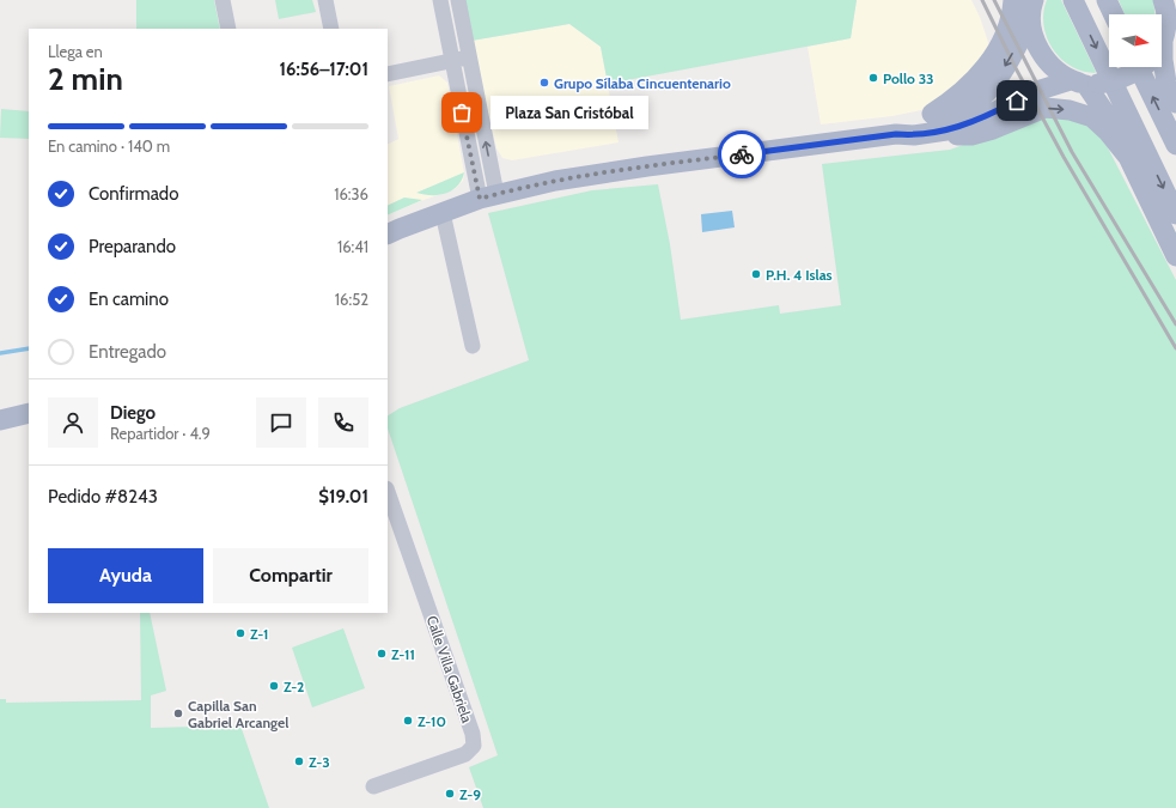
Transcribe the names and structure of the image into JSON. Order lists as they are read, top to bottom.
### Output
{
  "streets": {
    "street": ["Calle Villa Gabriela"]
  },
  "places": [
    "Pollo 33",
    "Grupo Sílaba Cincuentenario",
    "Plaza San Cristóbal",
    "P.H. 4 Islas",
    "Z-1",
    "Z-11",
    "Z-2",
    "Capilla San Gabriel Arcangel",
    "Z-10",
    "Z-3",
    "Z-9"
  ],
  "north": "right",
  "page": {
    "heading": ["2 min", "Llega en", "16:56–17:01"],
    "panel": [
      "Diego",
      "Repartidor · 4.9",
      "Pedido #8243",
      "$19.01"
    ],
    "bubble": "Plaza San Cristóbal",
    "bar": "En camino · 140 m",
    "list": [
      ["Confirmado", "16:36"],
      ["Preparando", "16:41"],
      ["En camino", "16:52"],
      "Entregado"
    ],
    "buttons": ["Ayuda", "Compartir"]
  }
}
